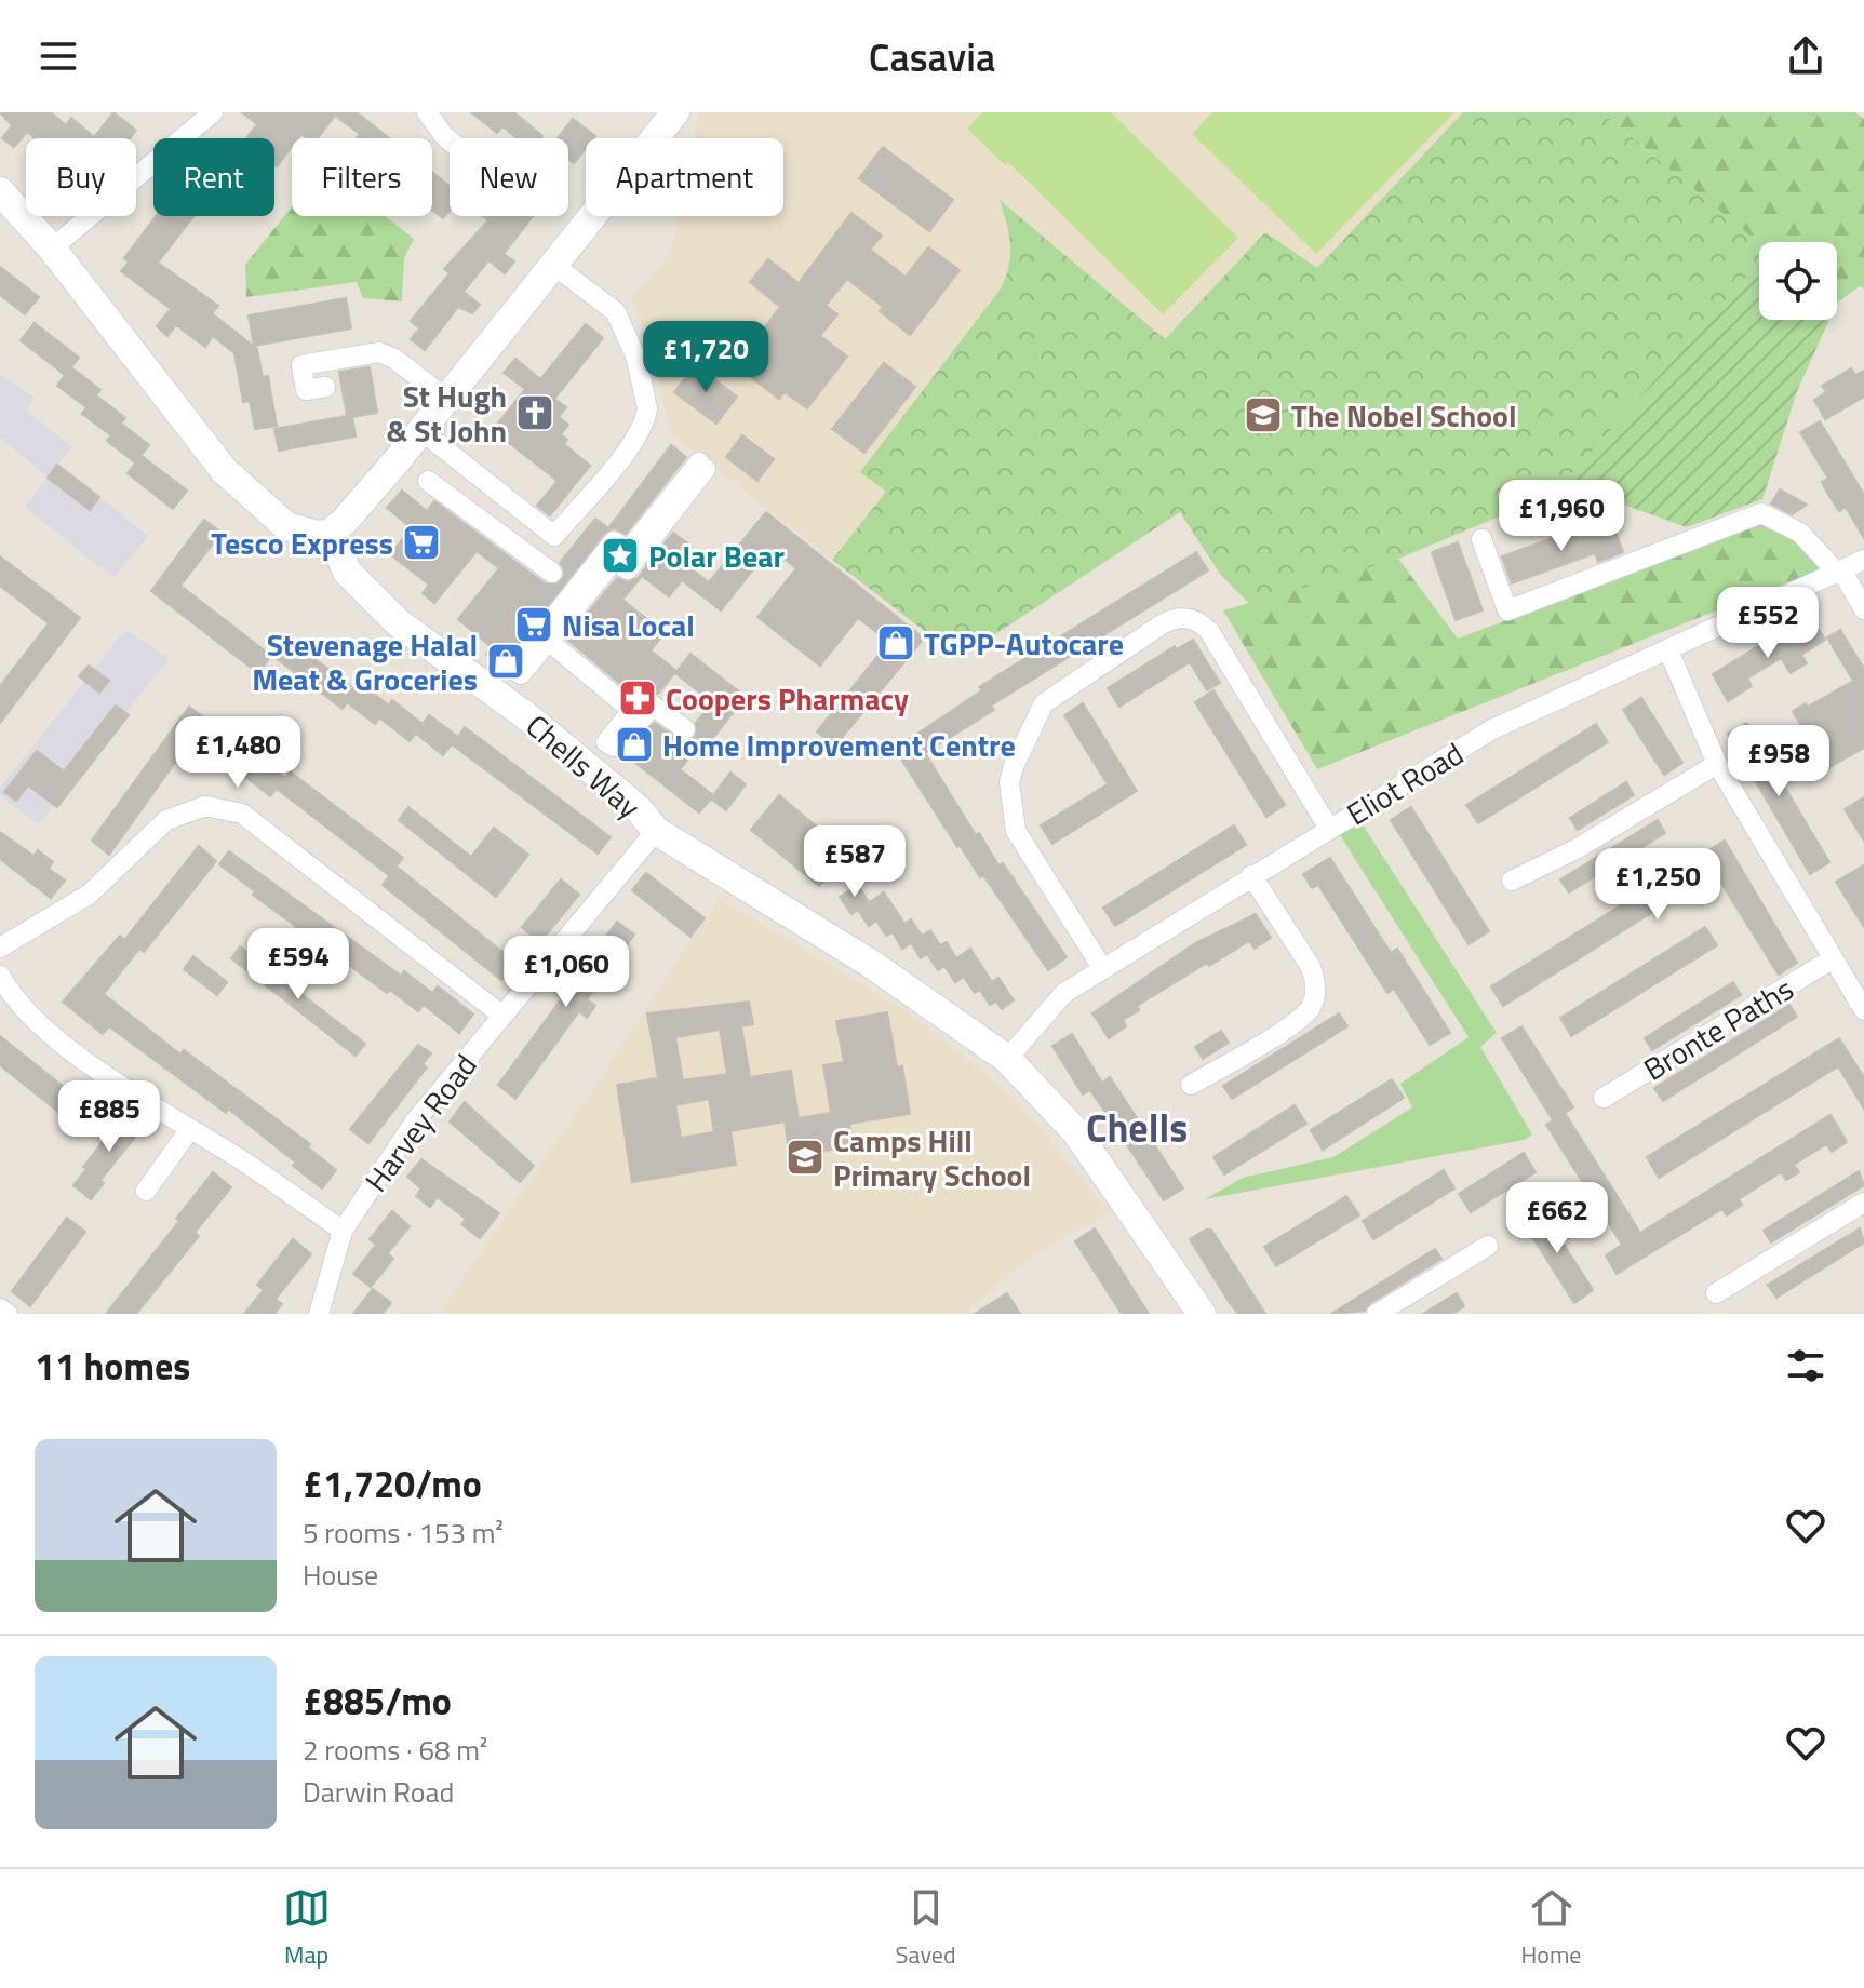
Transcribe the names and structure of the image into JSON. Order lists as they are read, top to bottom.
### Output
{
  "streets": {
    "street": [
      "Chells Way",
      "Eliot Road",
      "Bronte Paths",
      "Harvey Road"
    ]
  },
  "crossings": [
    ["Chells Way", "Eliot Road"],
    ["Chells Way", "Harvey Road"]
  ],
  "districts": ["Chells"],
  "places": {
    "church": ["St Hugh & St John"],
    "school or university": ["The Nobel School", "Camps Hill Primary School"],
    "supermarket": ["Tesco Express", "Nisa Local"],
    "place": ["Polar Bear"],
    "shop": ["TGPP-Autocare", "Stevenage Halal Meat & Groceries", "Home Improvement Centre"],
    "pharmacy": ["Coopers Pharmacy"]
  },
  "page": {
    "header": "Casavia",
    "chip": [
      "Buy",
      "Rent",
      "Filters",
      "New",
      "Apartment"
    ],
    "price": [
      "£1,720",
      "£1,960",
      "£552",
      "£1,480",
      "£958",
      "£587",
      "£1,250",
      "£594",
      "£1,060",
      "£885",
      "£662"
    ],
    "heading": "11 homes",
    "list": [
      {
        "name": "£1,720/mo",
        "note": "5 rooms · 153 m² · House"
      },
      {
        "name": "£885/mo",
        "note": "2 rooms · 68 m² · Darwin Road"
      }
    ],
    "tabs": ["Map", "Saved", "Home"]
  }
}
